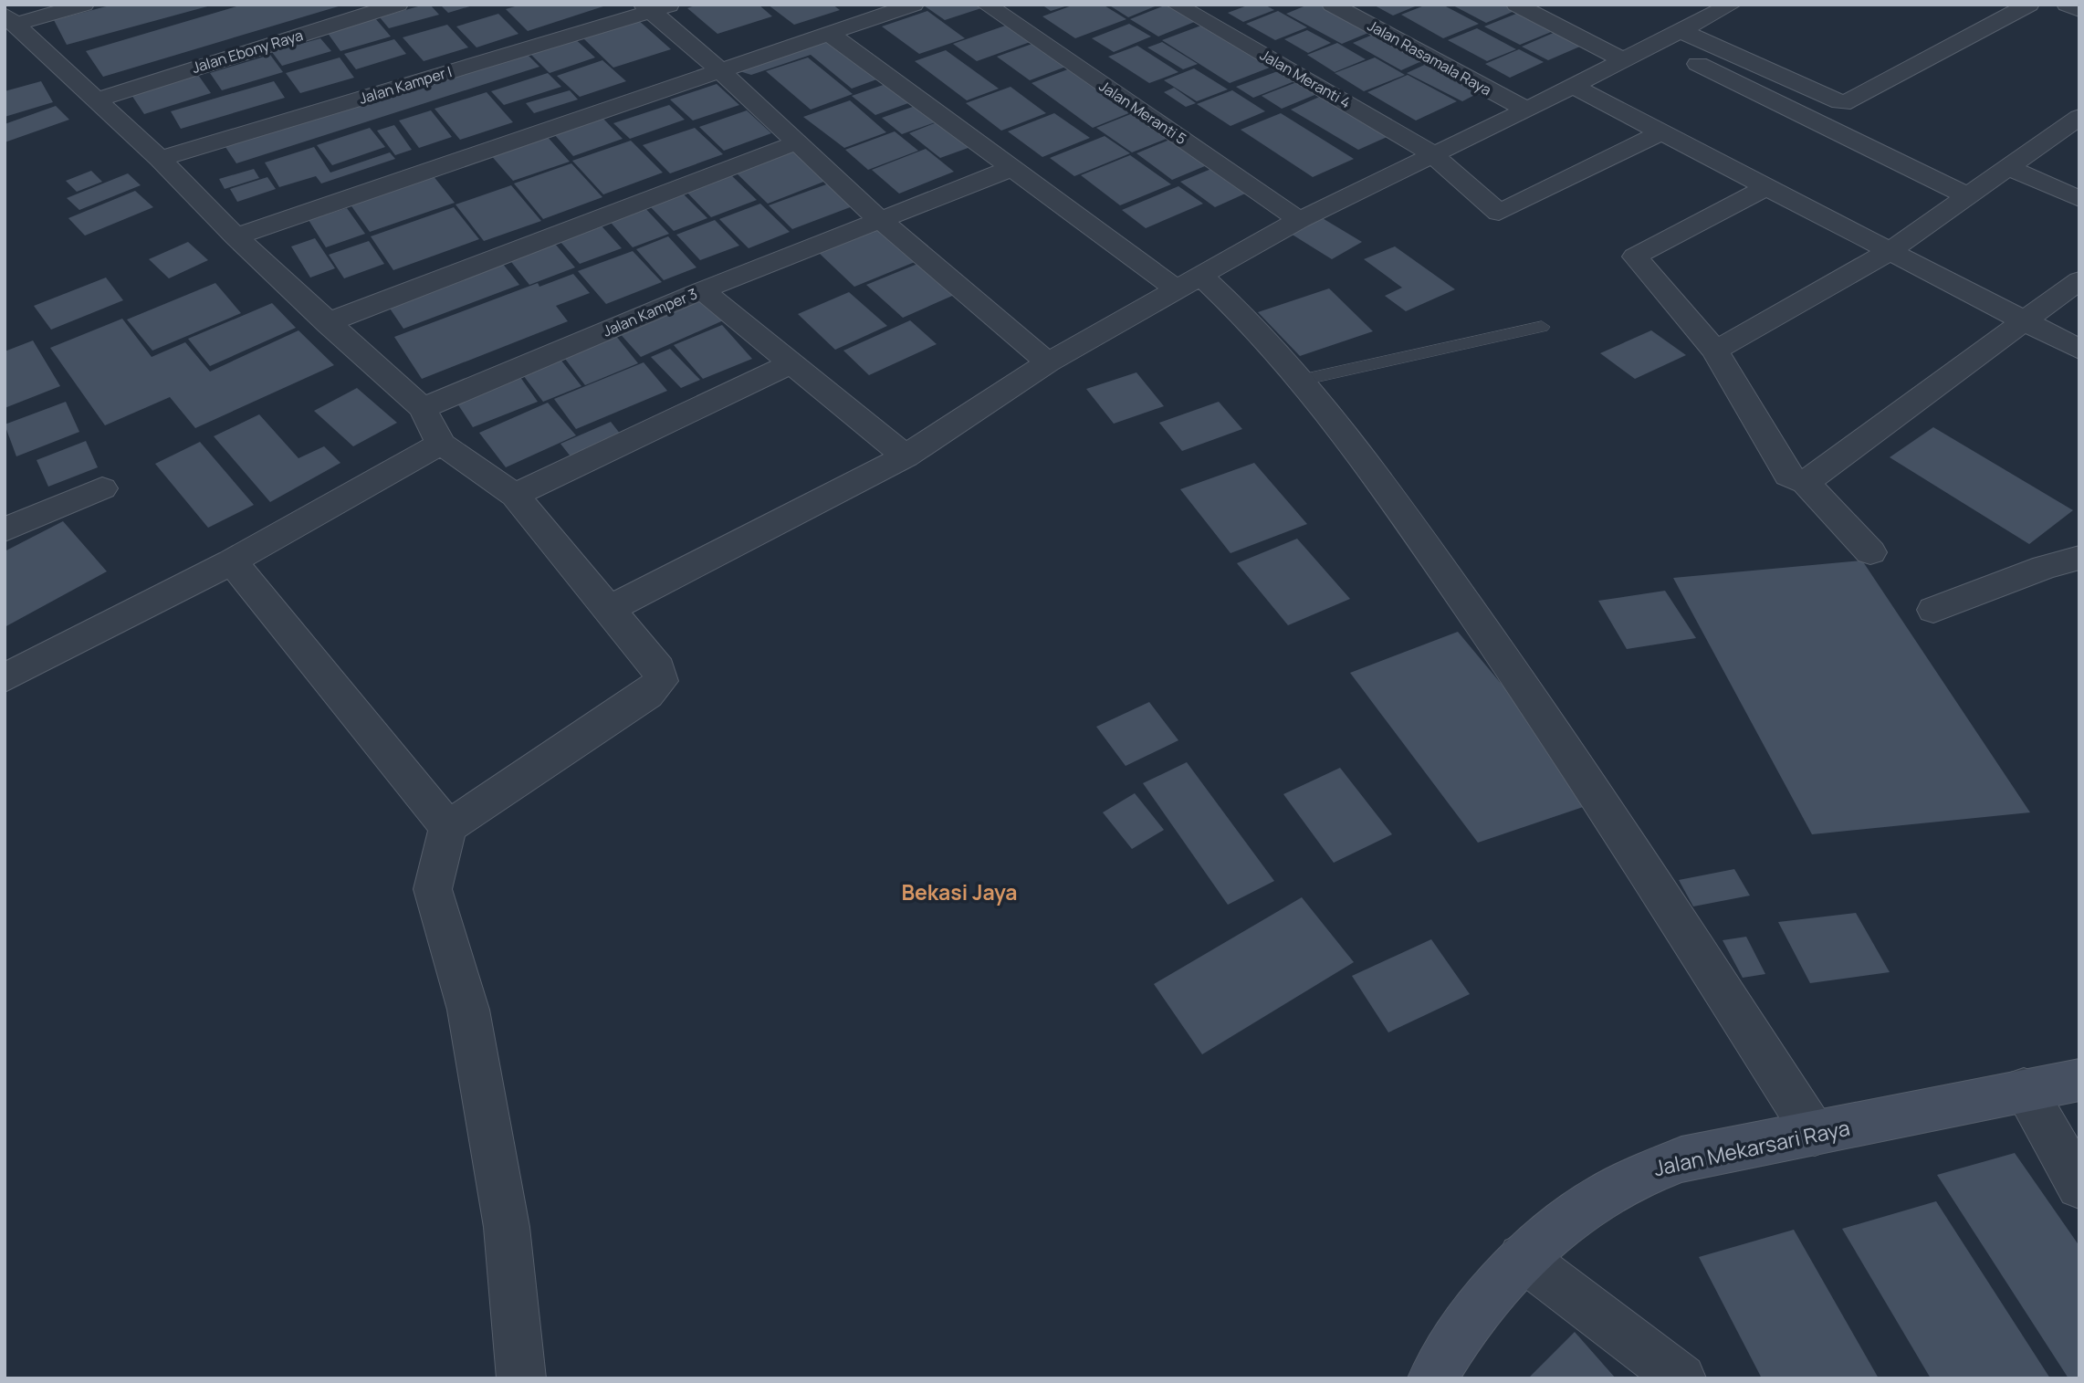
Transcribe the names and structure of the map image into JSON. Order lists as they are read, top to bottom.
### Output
{
  "streets": {
    "street": [
      "Jalan Ebony Raya",
      "Jalan Rasamala Raya",
      "Jalan Meranti 4",
      "Jalan Kamper I",
      "Jalan Meranti 5",
      "Jalan Kamper 3",
      "Jalan Mekarsari Raya"
    ]
  },
  "districts": ["Bekasi Jaya"]
}
